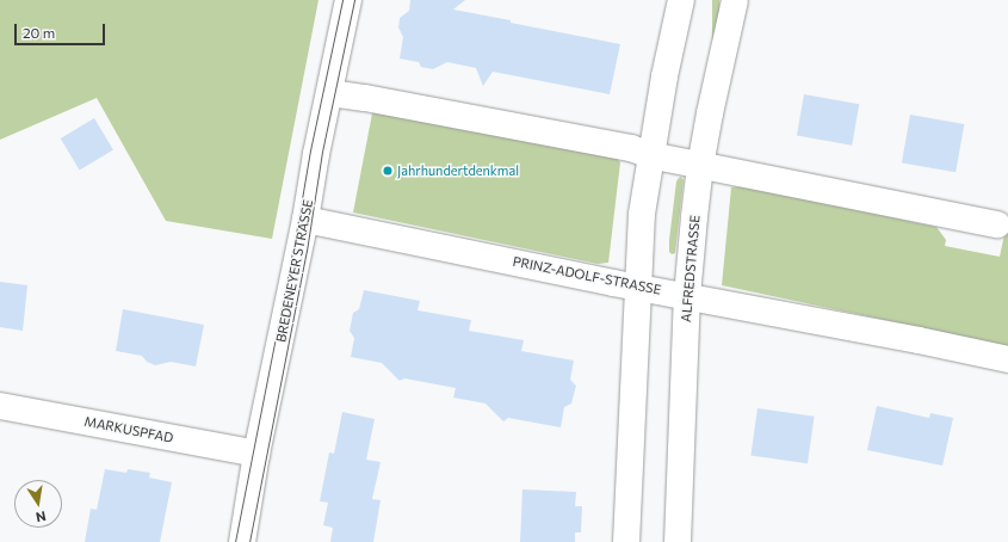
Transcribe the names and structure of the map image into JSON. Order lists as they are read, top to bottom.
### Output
{
  "streets": {
    "street": [
      "ALFREDSTRASSE",
      "BREDENEYER STRASSE",
      "PRINZ-ADOLF-STRASSE",
      "MARKUSPFAD"
    ]
  },
  "crossings": [
    ["ALFREDSTRASSE", "PRINZ-ADOLF-STRASSE"],
    ["BREDENEYER STRASSE", "PRINZ-ADOLF-STRASSE"],
    ["BREDENEYER STRASSE", "MARKUSPFAD"]
  ],
  "places": ["Jahrhundertdenkmal"],
  "scale_bar": "20 m",
  "north": "bottom"
}
